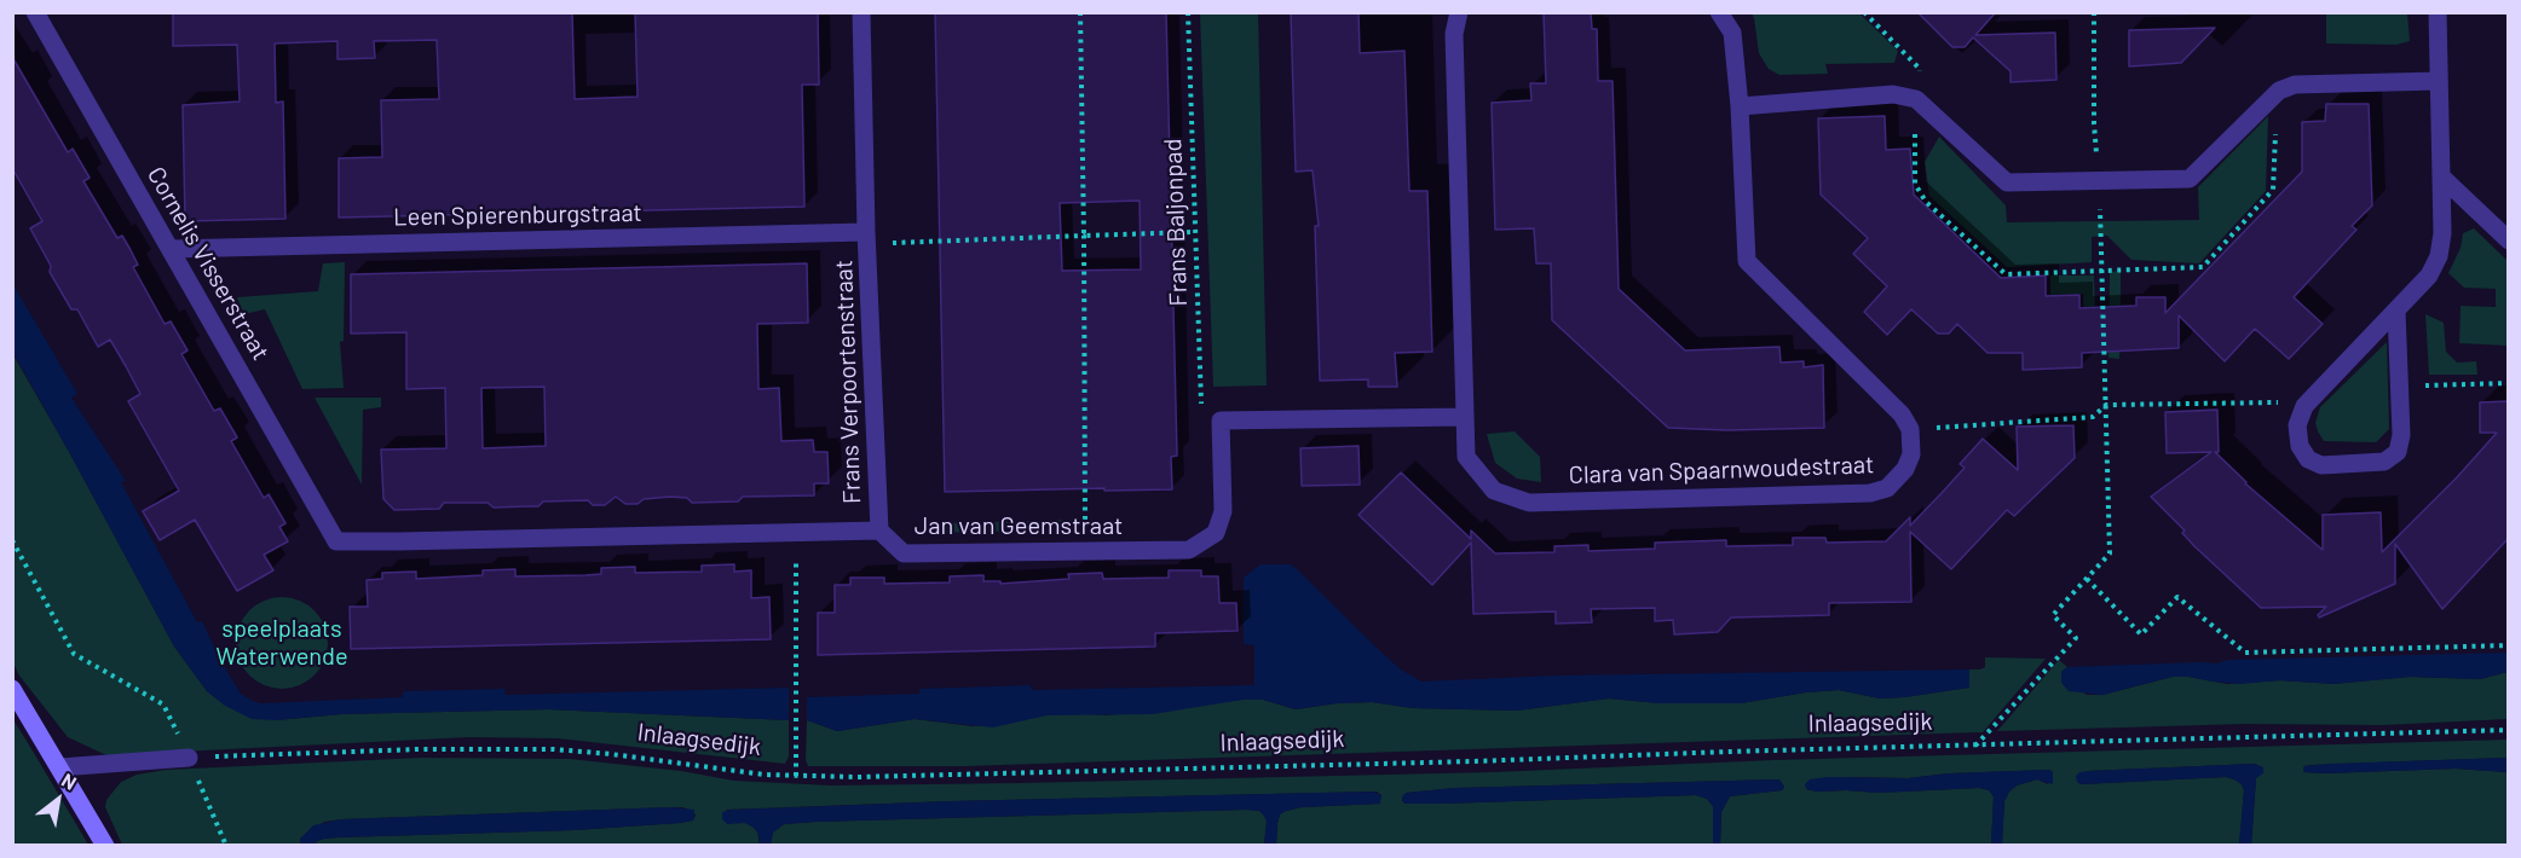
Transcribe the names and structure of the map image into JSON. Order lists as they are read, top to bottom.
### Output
{
  "streets": {
    "street": [
      "Leen Spierenburgstraat",
      "Cornelis Visserstraat",
      "Frans Verpoortenstraat",
      "Clara van Spaarnwoudestraat",
      "Jan van Geemstraat"
    ],
    "path": ["Frans Baljonpad", "Inlaagsedijk"]
  },
  "crossings": [
    ["Leen Spierenburgstraat", "Cornelis Visserstraat"],
    ["Leen Spierenburgstraat", "Frans Verpoortenstraat"],
    ["Frans Baljonpad", "Jan van Geemstraat"],
    ["Cornelis Visserstraat", "Jan van Geemstraat"],
    ["Frans Verpoortenstraat", "Jan van Geemstraat"]
  ],
  "parks": ["speelplaats Waterwende"],
  "north": "top right"
}
